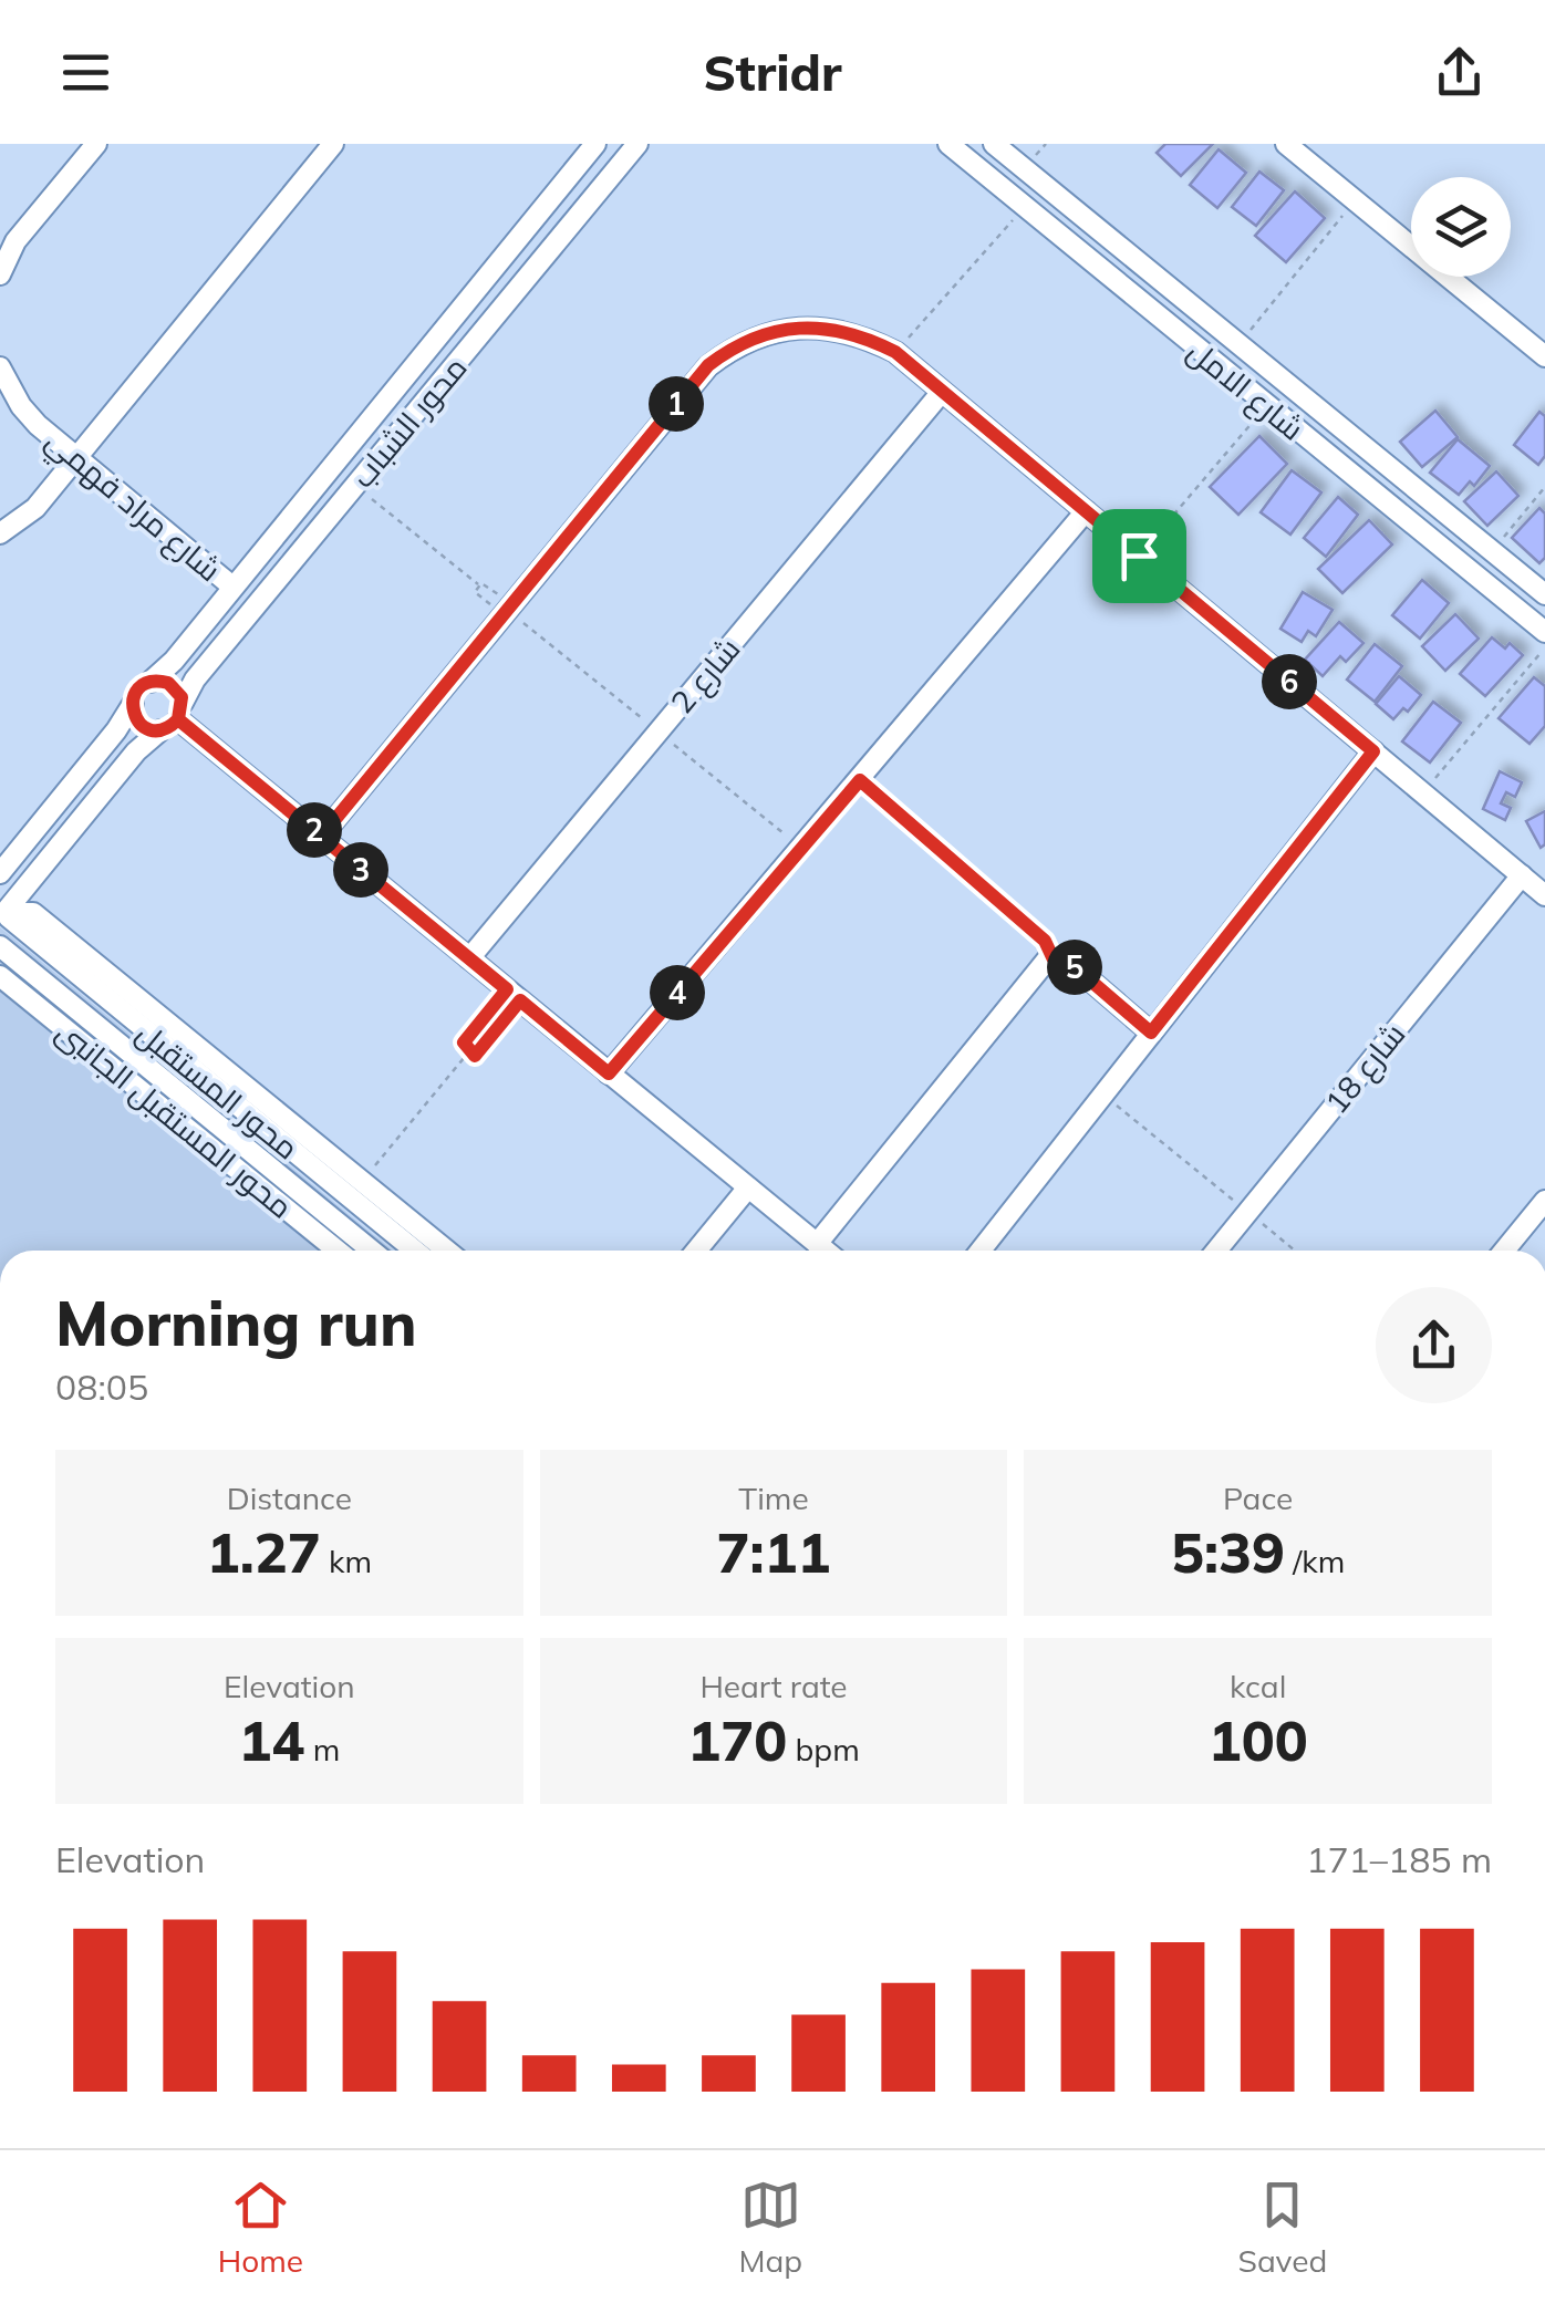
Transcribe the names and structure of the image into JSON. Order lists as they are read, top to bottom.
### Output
{
  "streets": {
    "street": [
      "شارع الامل",
      "محور الشباب",
      "شارع مراد فهمي",
      "شارع 2",
      "شارع 18",
      "محور المستقبل",
      "محور المستقبل الجانبى"
    ]
  },
  "crossings": [
    ["محور الشباب", "شارع مراد فهمي"],
    ["محور الشباب", "محور المستقبل"]
  ],
  "page": {
    "header": "Stridr",
    "pins": [
      "1",
      "6",
      "2",
      "3",
      "5",
      "4"
    ],
    "heading": ["Morning run", "08:05"],
    "stats": [
      ["Distance", "1.27 km"],
      ["Time", "7:11"],
      ["Pace", "5:39 /km"],
      ["Elevation", "14 m"],
      ["Heart rate", "170 bpm"],
      ["kcal", "100"]
    ],
    "chart": ["Elevation", "171–185 m"],
    "tabs": ["Home", "Map", "Saved"]
  }
}
